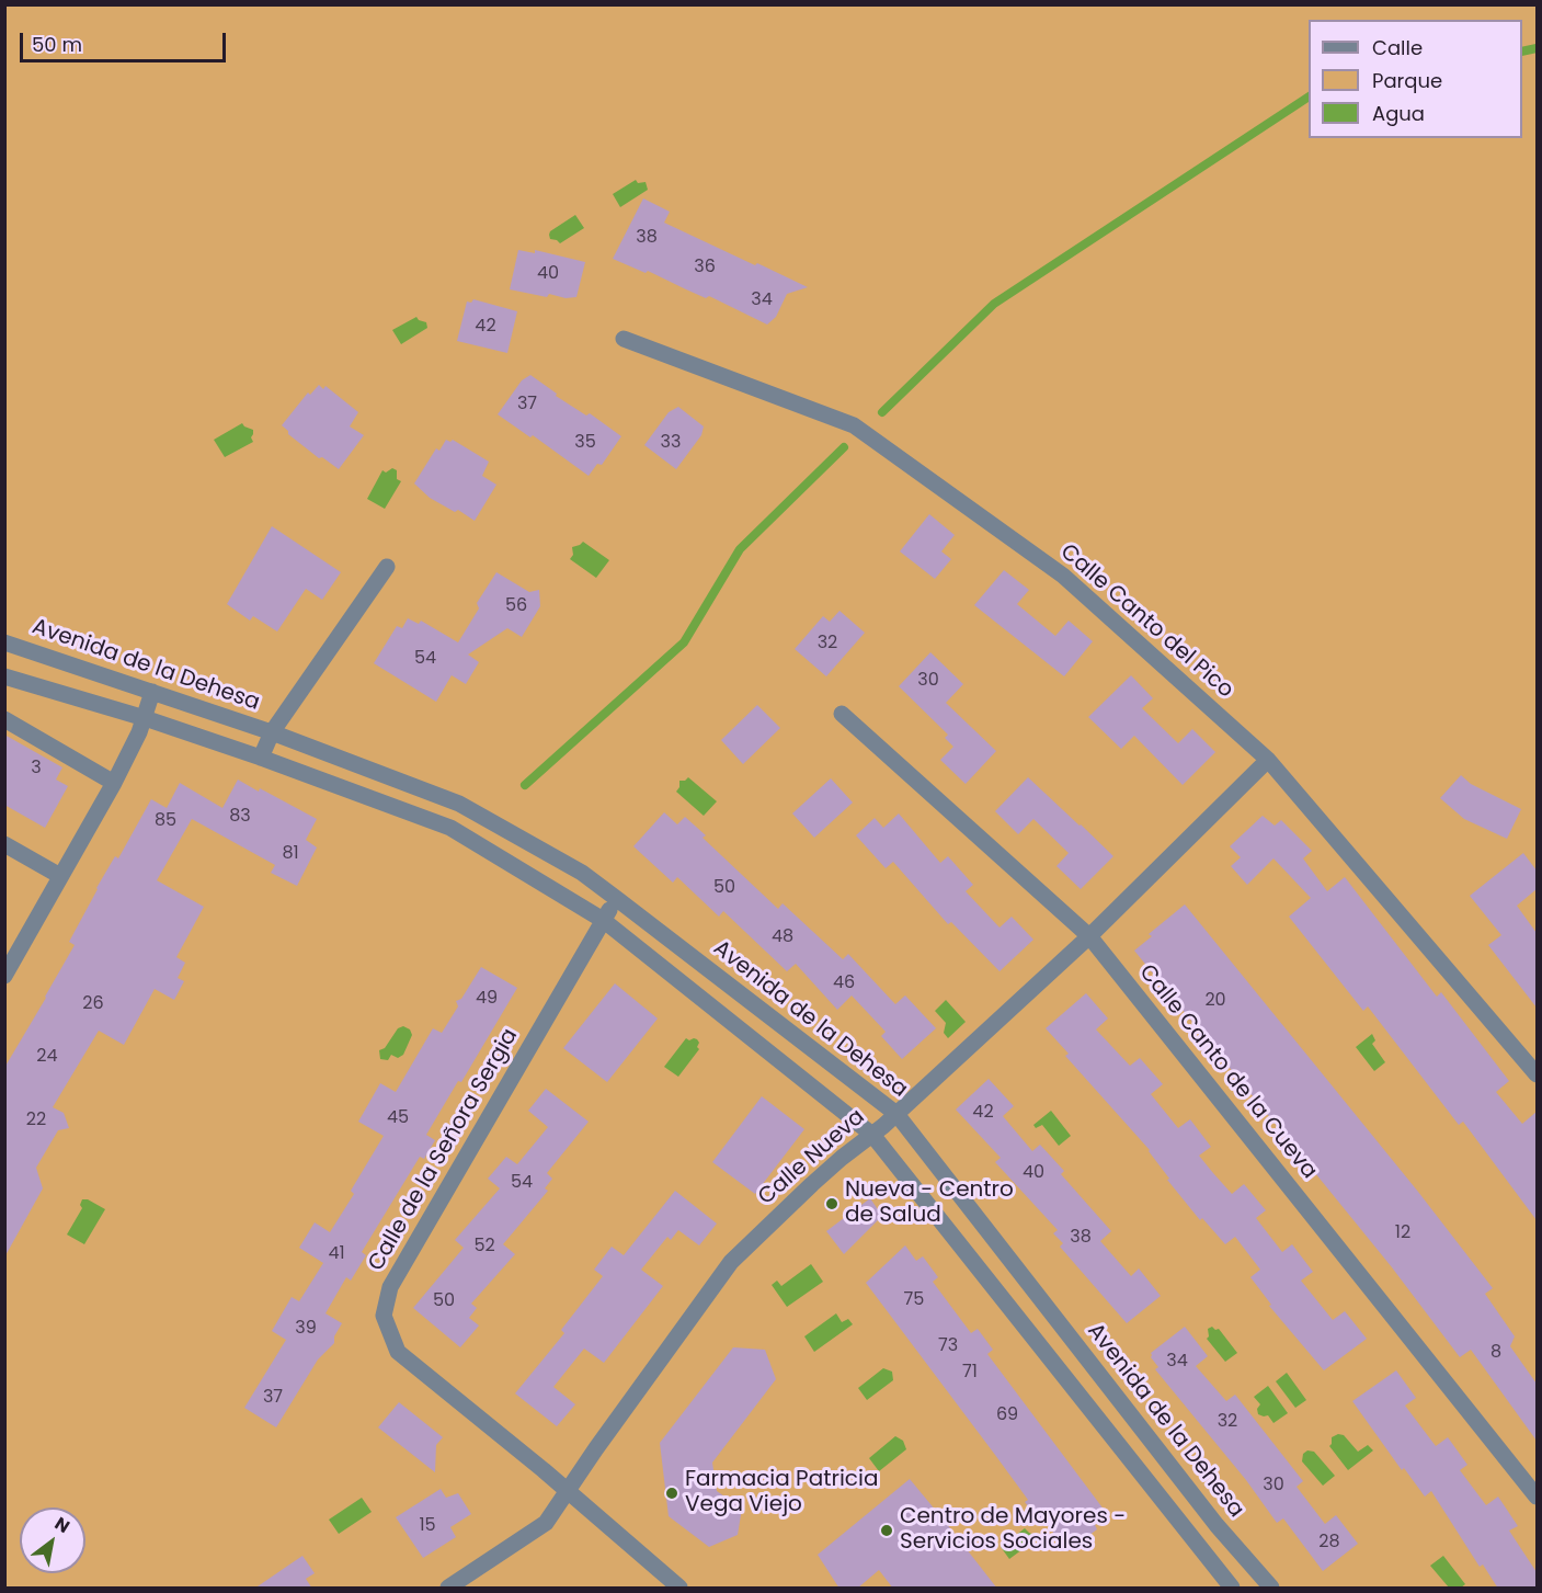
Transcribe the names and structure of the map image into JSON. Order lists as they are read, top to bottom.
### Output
{
  "streets": {
    "street": [
      "Calle Canto del Pico",
      "Avenida de la Dehesa",
      "Calle Canto de la Cueva",
      "Calle de la Señora Sergia",
      "Calle Nueva"
    ]
  },
  "crossings": [
    ["Calle Canto del Pico", "Calle Nueva"],
    ["Avenida de la Dehesa", "Calle de la Señora Sergia"],
    ["Avenida de la Dehesa", "Calle Nueva"],
    ["Calle Canto de la Cueva", "Calle Nueva"],
    ["Calle de la Señora Sergia", "Calle Nueva"]
  ],
  "places": ["Nueva - Centro de Salud", "Farmacia Patricia Vega Viejo", "Centro de Mayores - Servicios Sociales"],
  "house_numbers": [
    "38",
    "36",
    "40",
    "34",
    "42",
    "37",
    "35",
    "33",
    "56",
    "32",
    "54",
    "30",
    "3",
    "83",
    "85",
    "81",
    "50",
    "48",
    "46",
    "49",
    "20",
    "26",
    "24",
    "42",
    "45",
    "22",
    "40",
    "54",
    "12",
    "38",
    "52",
    "41",
    "75",
    "50",
    "39",
    "73",
    "8",
    "34",
    "71",
    "37",
    "69",
    "32",
    "30",
    "15",
    "28"
  ],
  "legend": ["Calle", "Parque", "Agua"],
  "scale_bar": "50 m",
  "north": "top right"
}
